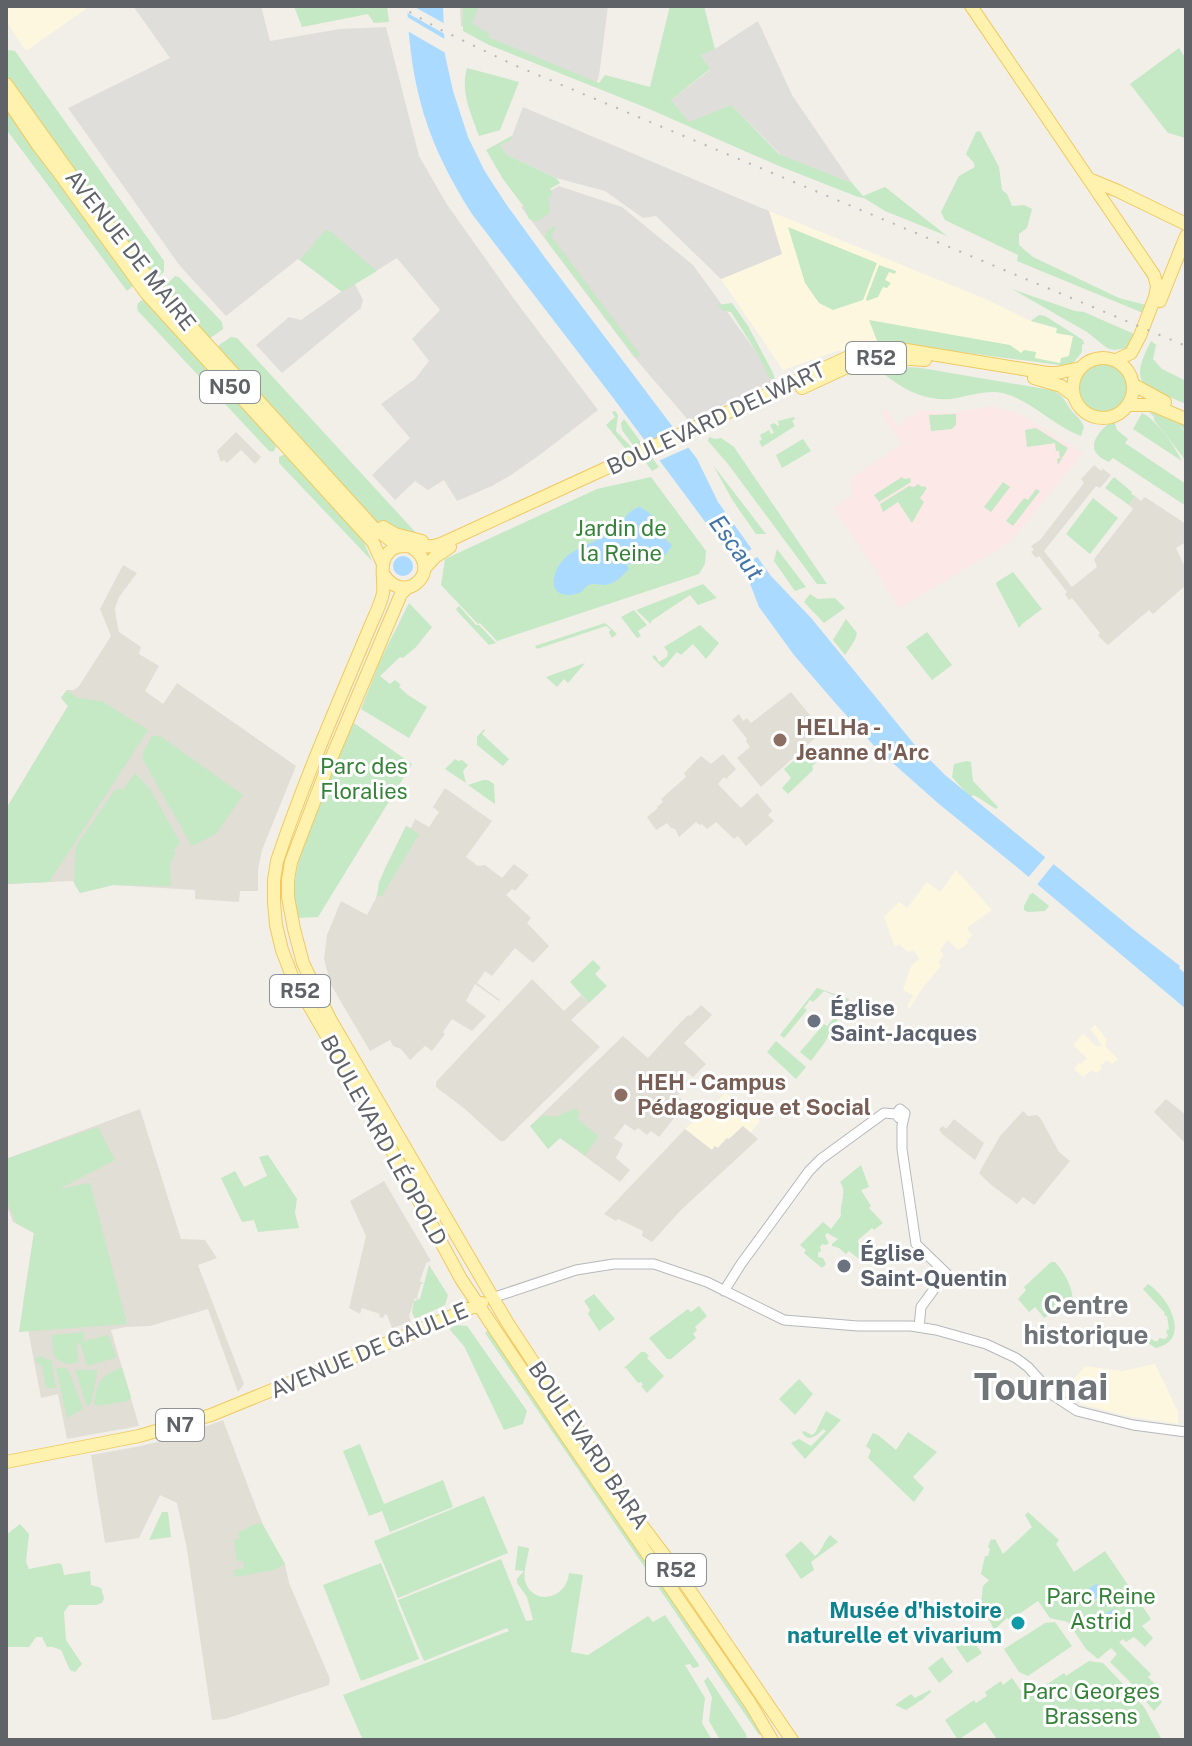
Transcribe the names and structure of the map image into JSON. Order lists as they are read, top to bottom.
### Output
{
  "streets": {
    "main road": [
      "AVENUE DE MAIRE",
      "R52",
      "N50",
      "BOULEVARD DELWART",
      "BOULEVARD LÉOPOLD",
      "AVENUE DE GAULLE",
      "N7",
      "BOULEVARD BARA"
    ]
  },
  "crossings": [
    ["AVENUE DE MAIRE", "R52"],
    ["AVENUE DE MAIRE", "BOULEVARD DELWART"],
    ["AVENUE DE MAIRE", "BOULEVARD LÉOPOLD"],
    ["R52", "BOULEVARD DELWART"],
    ["R52", "BOULEVARD LÉOPOLD"],
    ["R52", "BOULEVARD BARA"],
    ["BOULEVARD DELWART", "BOULEVARD LÉOPOLD"],
    ["BOULEVARD LÉOPOLD", "AVENUE DE GAULLE"],
    ["BOULEVARD LÉOPOLD", "BOULEVARD BARA"],
    ["AVENUE DE GAULLE", "BOULEVARD BARA"]
  ],
  "districts": ["Centre historique", "Tournai"],
  "water": ["Escaut"],
  "parks": [
    "Jardin de la Reine",
    "Parc des Floralies",
    "Parc Reine Astrid",
    "Parc Georges Brassens"
  ],
  "places": [
    "HELHa - Jeanne d'Arc",
    "Église Saint-Jacques",
    "HEH - Campus Pédagogique et Social",
    "Église Saint-Quentin",
    "Musée d'histoire naturelle et vivarium"
  ]
}
